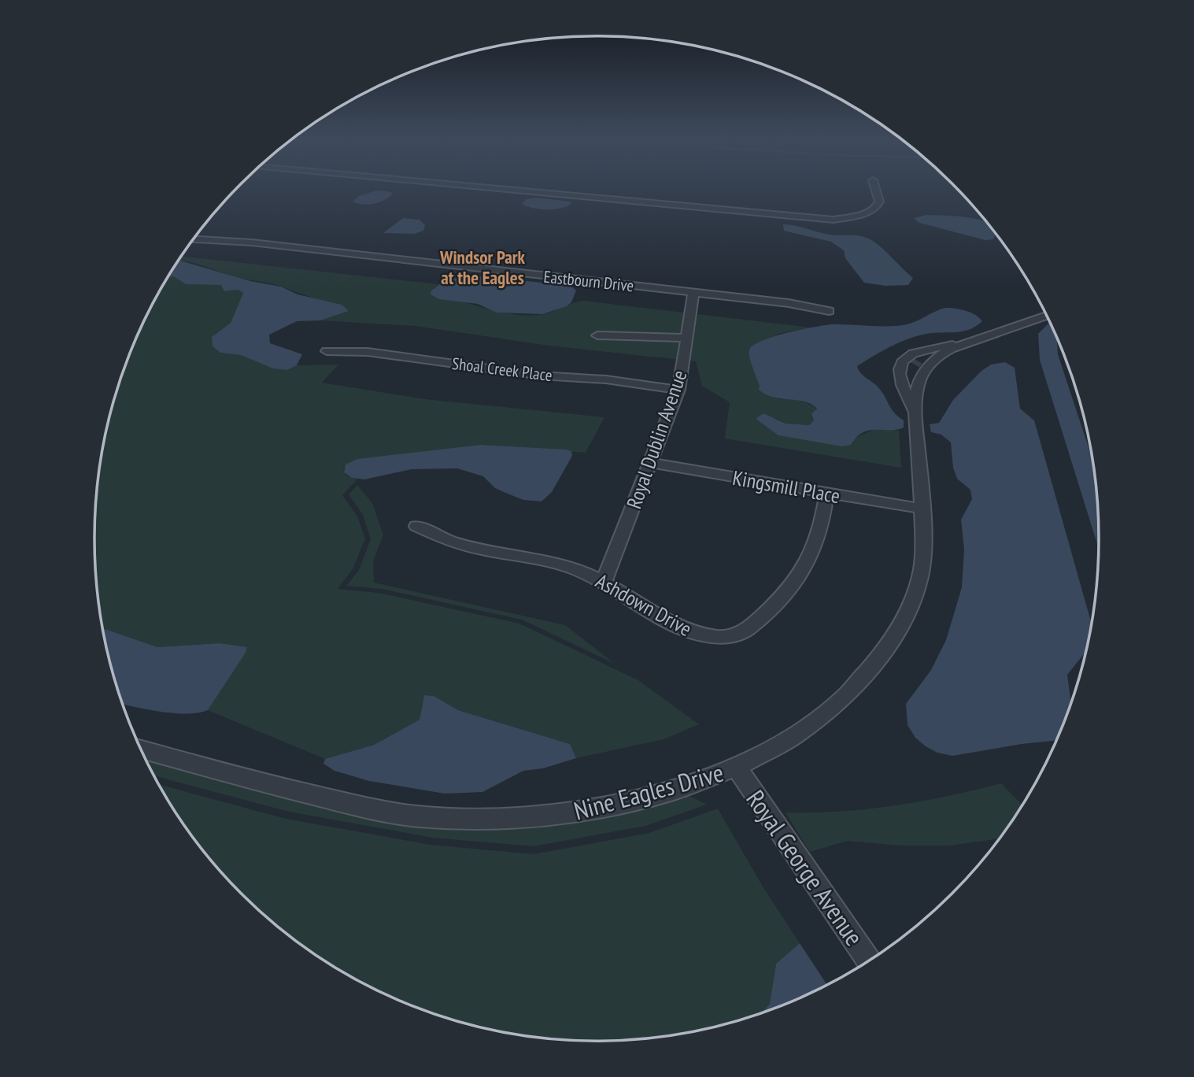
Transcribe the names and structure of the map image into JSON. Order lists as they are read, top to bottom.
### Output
{
  "streets": {
    "street": [
      "Eastbourn Drive",
      "Shoal Creek Place",
      "Royal Dublin Avenue",
      "Kingsmill Place",
      "Ashdown Drive",
      "Nine Eagles Drive",
      "Royal George Avenue"
    ]
  },
  "crossings": [
    ["Eastbourn Drive", "Royal Dublin Avenue"],
    ["Shoal Creek Place", "Royal Dublin Avenue"],
    ["Royal Dublin Avenue", "Kingsmill Place"],
    ["Royal Dublin Avenue", "Ashdown Drive"],
    ["Kingsmill Place", "Ashdown Drive"],
    ["Kingsmill Place", "Nine Eagles Drive"],
    ["Nine Eagles Drive", "Royal George Avenue"]
  ],
  "districts": ["Windsor Park at the Eagles"]
}
